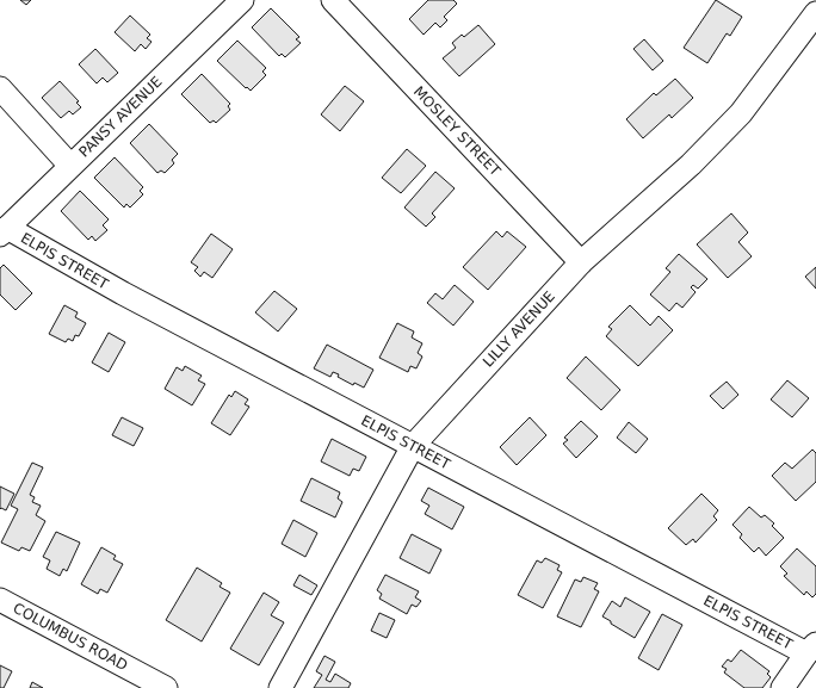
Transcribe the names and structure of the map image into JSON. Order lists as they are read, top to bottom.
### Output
{
  "streets": {
    "street": [
      "PANSY AVENUE",
      "MOSLEY STREET",
      "ELPIS STREET",
      "LILLY AVENUE",
      "COLUMBUS ROAD"
    ]
  },
  "crossings": [
    ["PANSY AVENUE", "ELPIS STREET"],
    ["MOSLEY STREET", "LILLY AVENUE"],
    ["ELPIS STREET", "LILLY AVENUE"]
  ]
}
